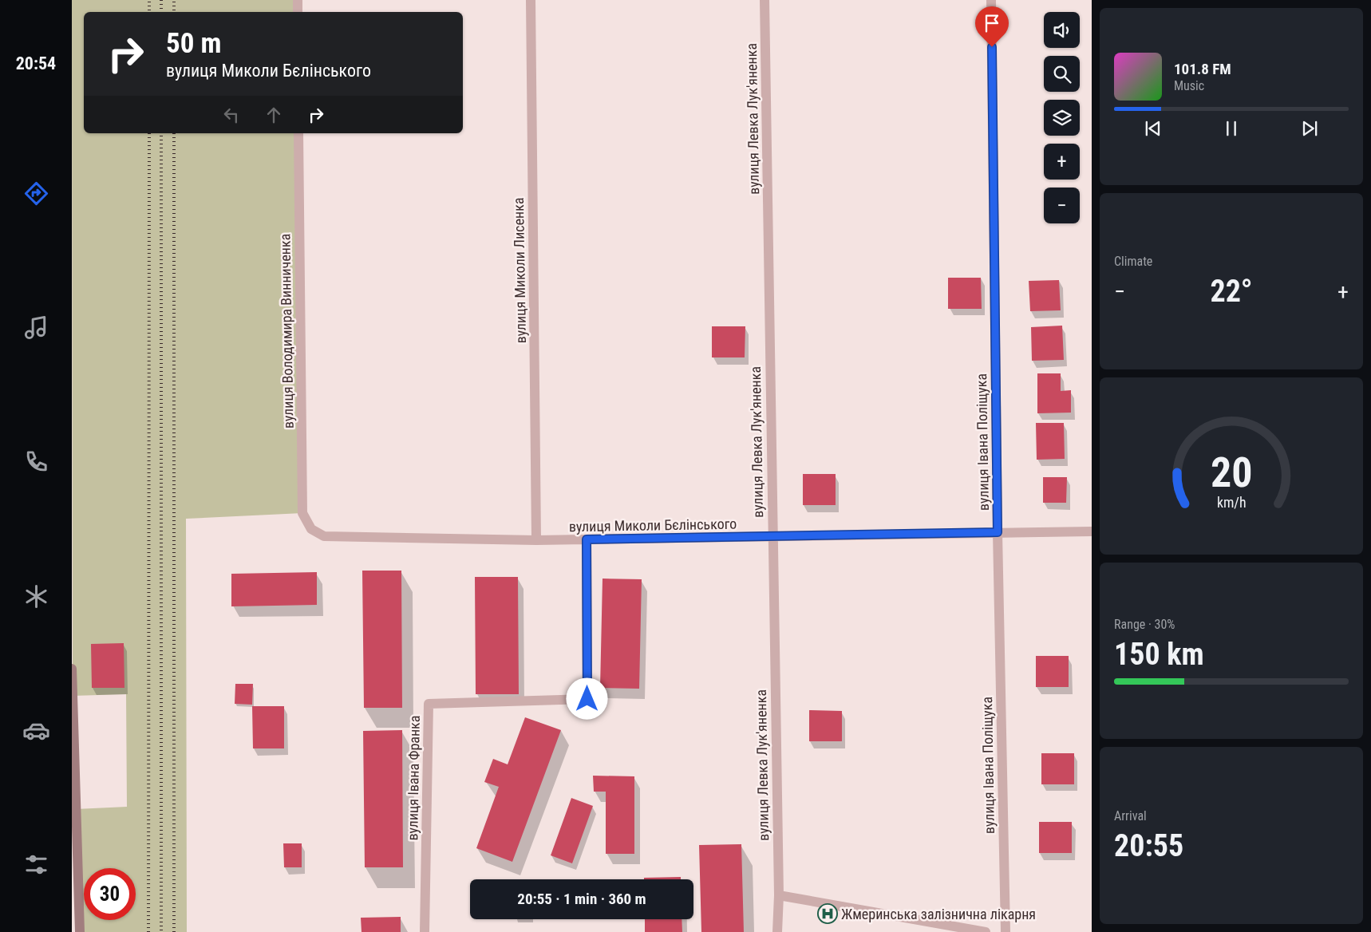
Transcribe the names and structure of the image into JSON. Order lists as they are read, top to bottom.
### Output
{
  "streets": {
    "street": [
      "вулиця Левка Лук'яненка",
      "вулиця Миколи Лисенка",
      "вулиця Володимира Винниченка",
      "вулиця Івана Поліщука",
      "вулиця Миколи Бєлінського",
      "вулиця Івана Франка"
    ]
  },
  "crossings": [
    ["вулиця Левка Лук'яненка", "вулиця Миколи Бєлінського"],
    ["вулиця Миколи Лисенка", "вулиця Миколи Бєлінського"],
    ["вулиця Володимира Винниченка", "вулиця Миколи Бєлінського"],
    ["вулиця Івана Поліщука", "вулиця Миколи Бєлінського"],
    ["вулиця Миколи Бєлінського", "вулиця Івана Франка"]
  ],
  "places": {
    "hospital": ["Жмеринська залізнична лікарня"]
  },
  "page": {
    "tabs": "20:54",
    "map_buttons": ["+", "−"],
    "turn": ["50 m", "вулиця Миколи Бєлінського"],
    "song": ["101.8 FM", "Music"],
    "tile": [
      "Climate",
      ["Range · 30%", "150 km"],
      ["Arrival", "20:55"]
    ],
    "heat": ["−", "22°", "+"],
    "limit": "30",
    "trip": "20:55 · 1 min · 360 m",
    "gauge": ["20", "km/h"]
  }
}
